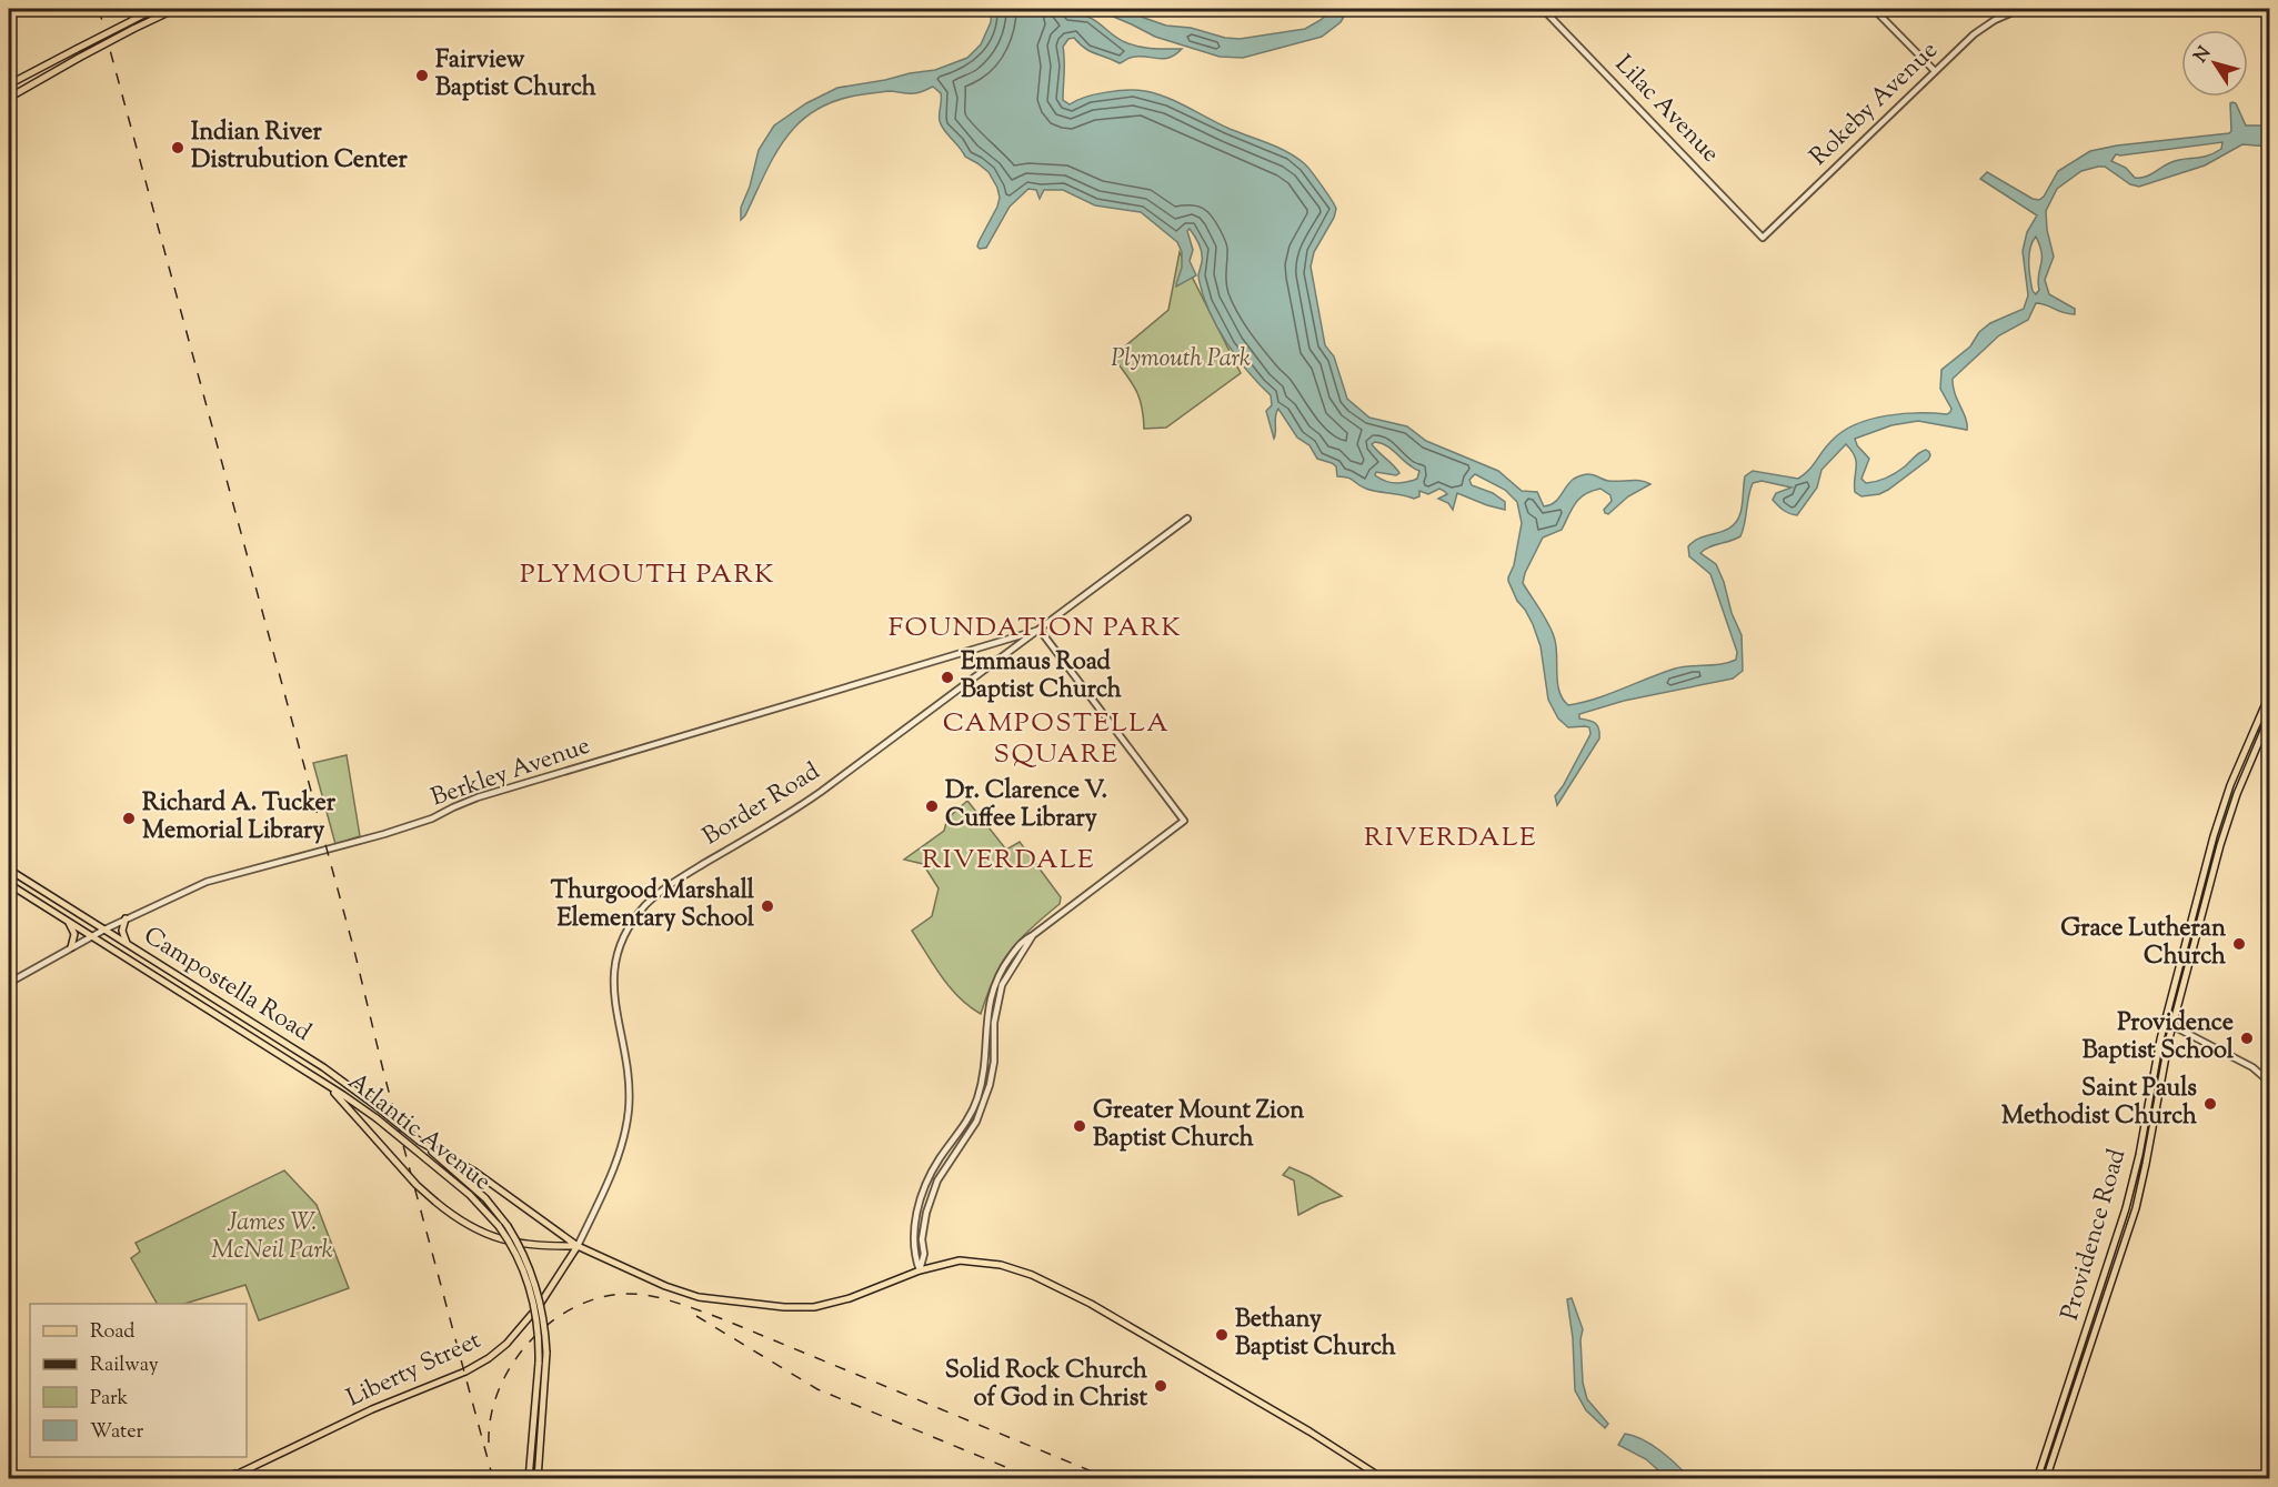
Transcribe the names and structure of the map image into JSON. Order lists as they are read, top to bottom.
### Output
{
  "streets": {
    "main road": [
      "Campostella Road",
      "Atlantic Avenue",
      "Providence Road",
      "Liberty Street"
    ],
    "street": [
      "Rokeby Avenue",
      "Lilac Avenue",
      "Berkley Avenue",
      "Border Road"
    ]
  },
  "crossings": [
    ["Rokeby Avenue", "Lilac Avenue"],
    ["Berkley Avenue", "Border Road"],
    ["Berkley Avenue", "Campostella Road"],
    ["Border Road", "Liberty Street"],
    ["Campostella Road", "Atlantic Avenue"]
  ],
  "districts": [
    "PLYMOUTH PARK",
    "FOUNDATION PARK",
    "CAMPOSTELLA SQUARE",
    "RIVERDALE",
    "RIVERDALE"
  ],
  "parks": ["Plymouth Park", "James W. McNeil Park"],
  "places": [
    "Fairview Baptist Church",
    "Indian River Distrubution Center",
    "Emmaus Road Baptist Church",
    "Dr. Clarence V. Cuffee Library",
    "Richard A. Tucker Memorial Library",
    "Thurgood Marshall Elementary School",
    "Grace Lutheran Church",
    "Providence Baptist School",
    "Saint Pauls Methodist Church",
    "Greater Mount Zion Baptist Church",
    "Bethany Baptist Church",
    "Solid Rock Church of God in Christ"
  ],
  "legend": [
    "Road",
    "Railway",
    "Park",
    "Water"
  ],
  "north": "top left"
}
